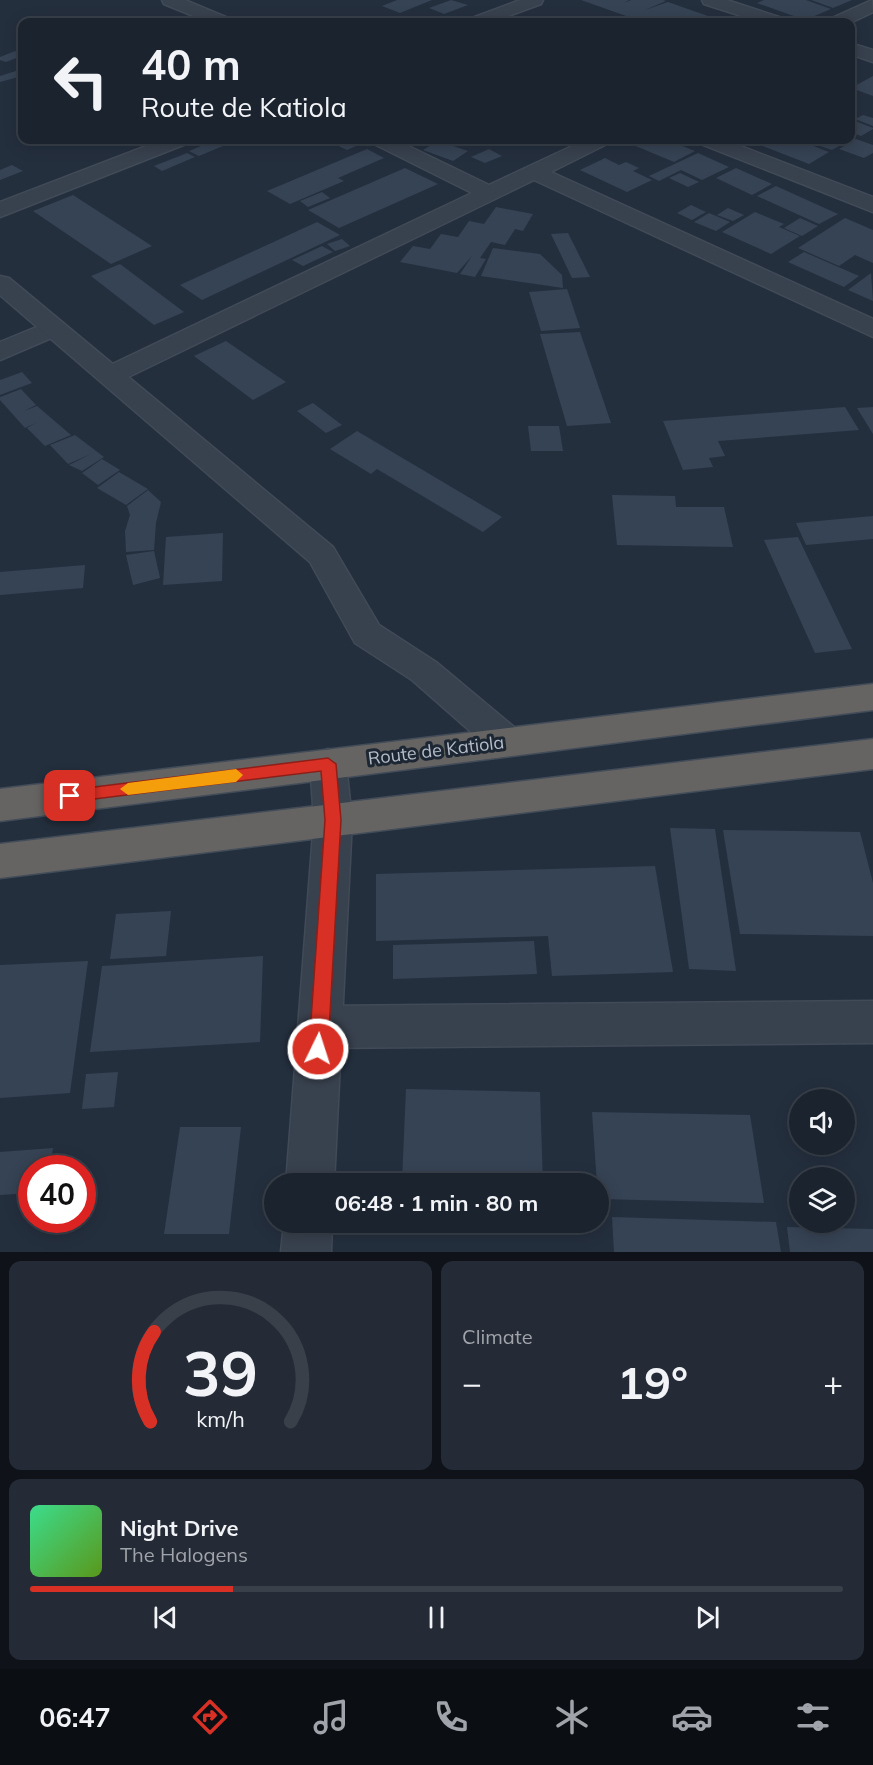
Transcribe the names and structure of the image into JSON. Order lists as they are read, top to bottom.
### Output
{
  "streets": {
    "highway": ["Route de Katiola"]
  },
  "page": {
    "turn": ["40 m", "Route de Katiola"],
    "limit": "40",
    "trip": "06:48 · 1 min · 80 m",
    "tile": "Climate",
    "heat": ["−", "19°", "+"],
    "song": ["Night Drive", "The Halogens"],
    "tabs": "06:47",
    "gauge": ["39", "km/h"]
  }
}
